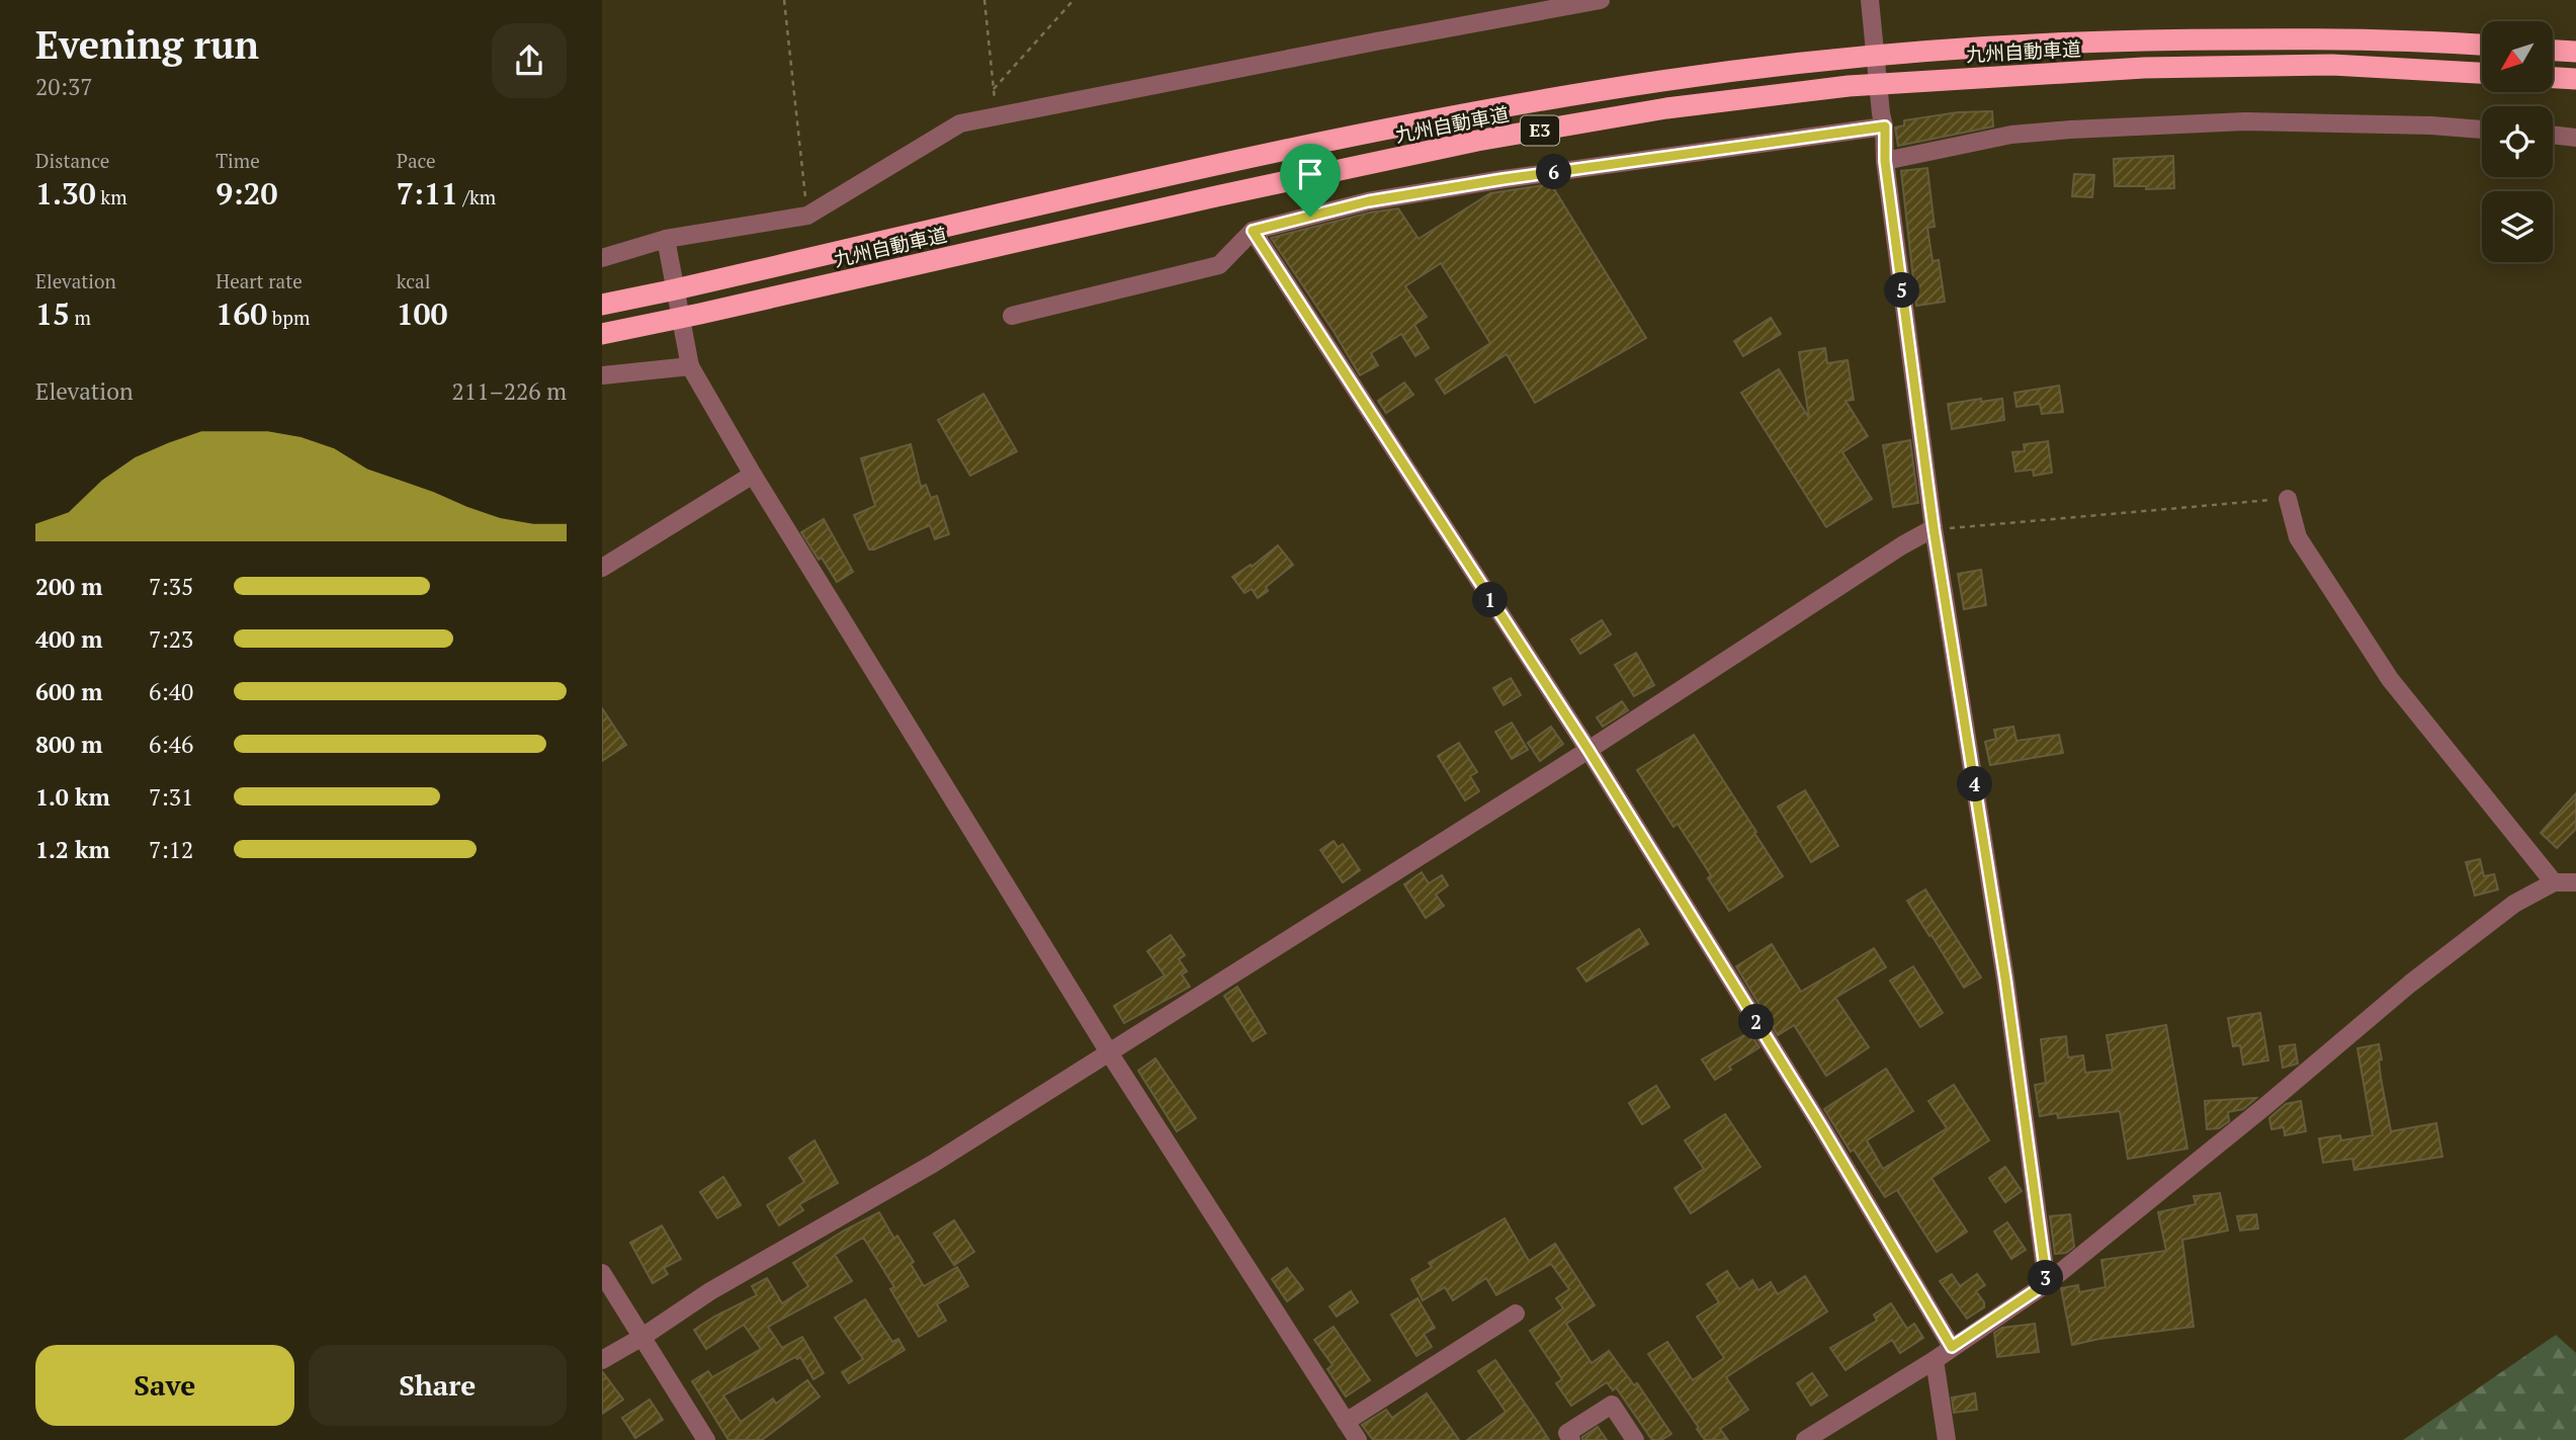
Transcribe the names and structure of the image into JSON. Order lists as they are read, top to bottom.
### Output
{
  "streets": {
    "highway": ["九州自動車道", "E3"]
  },
  "north": "bottom left",
  "page": {
    "heading": ["Evening run", "20:37"],
    "stats": [
      ["Distance", "1.30 km"],
      ["Time", "9:20"],
      ["Pace", "7:11 /km"],
      ["Elevation", "15 m"],
      ["Heart rate", "160 bpm"],
      ["kcal", "100"]
    ],
    "pins": [
      "6",
      "5",
      "1",
      "4",
      "2",
      "3"
    ],
    "chart": ["Elevation", "211–226 m"],
    "list": [
      {
        "name": "200 m",
        "note": "7:35"
      },
      {
        "name": "400 m",
        "note": "7:23"
      },
      {
        "name": "600 m",
        "note": "6:40"
      },
      {
        "name": "800 m",
        "note": "6:46"
      },
      {
        "name": "1.0 km",
        "note": "7:31"
      },
      {
        "name": "1.2 km",
        "note": "7:12"
      }
    ],
    "buttons": ["Save", "Share"]
  }
}
